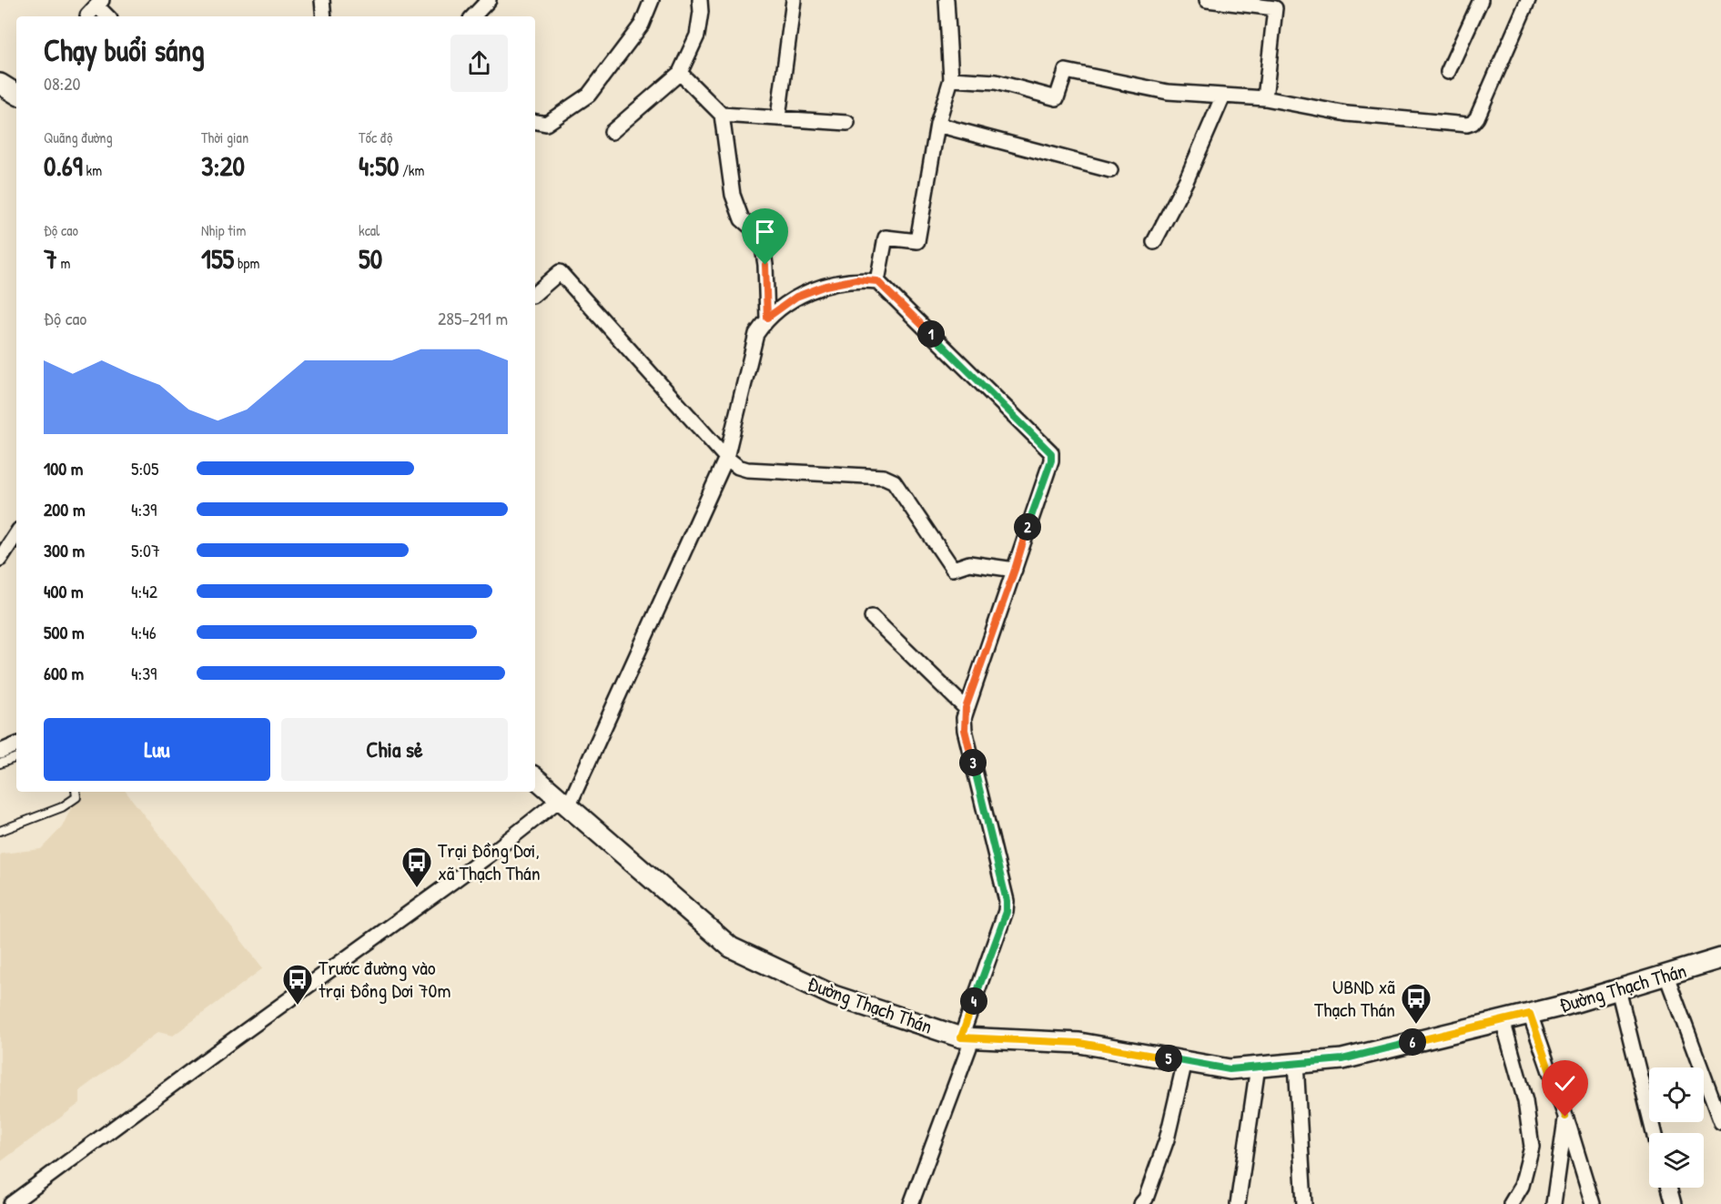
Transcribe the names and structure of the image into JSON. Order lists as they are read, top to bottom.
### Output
{
  "streets": {
    "street": ["Đường Thạch Thán"]
  },
  "places": {
    "bus stop": ["Trại Đồng Dơi, xã Thạch Thán", "Trước đường vào trại Đồng Dơi 70m", "UBND xã Thạch Thán"]
  },
  "page": {
    "heading": ["Chạy buổi sáng", "08:20"],
    "stats": [
      ["Quãng đường", "0.69 km"],
      ["Thời gian", "3:20"],
      ["Tốc độ", "4:50 /km"],
      ["Độ cao", "7 m"],
      ["Nhịp tim", "155 bpm"],
      ["kcal", "50"]
    ],
    "chart": ["Độ cao", "285–291 m"],
    "pins": [
      "1",
      "2",
      "3",
      "4",
      "6",
      "5"
    ],
    "list": [
      {
        "name": "100 m",
        "note": "5:05"
      },
      {
        "name": "200 m",
        "note": "4:39"
      },
      {
        "name": "300 m",
        "note": "5:07"
      },
      {
        "name": "400 m",
        "note": "4:42"
      },
      {
        "name": "500 m",
        "note": "4:46"
      },
      {
        "name": "600 m",
        "note": "4:39"
      }
    ],
    "buttons": ["Lưu", "Chia sẻ"]
  }
}
